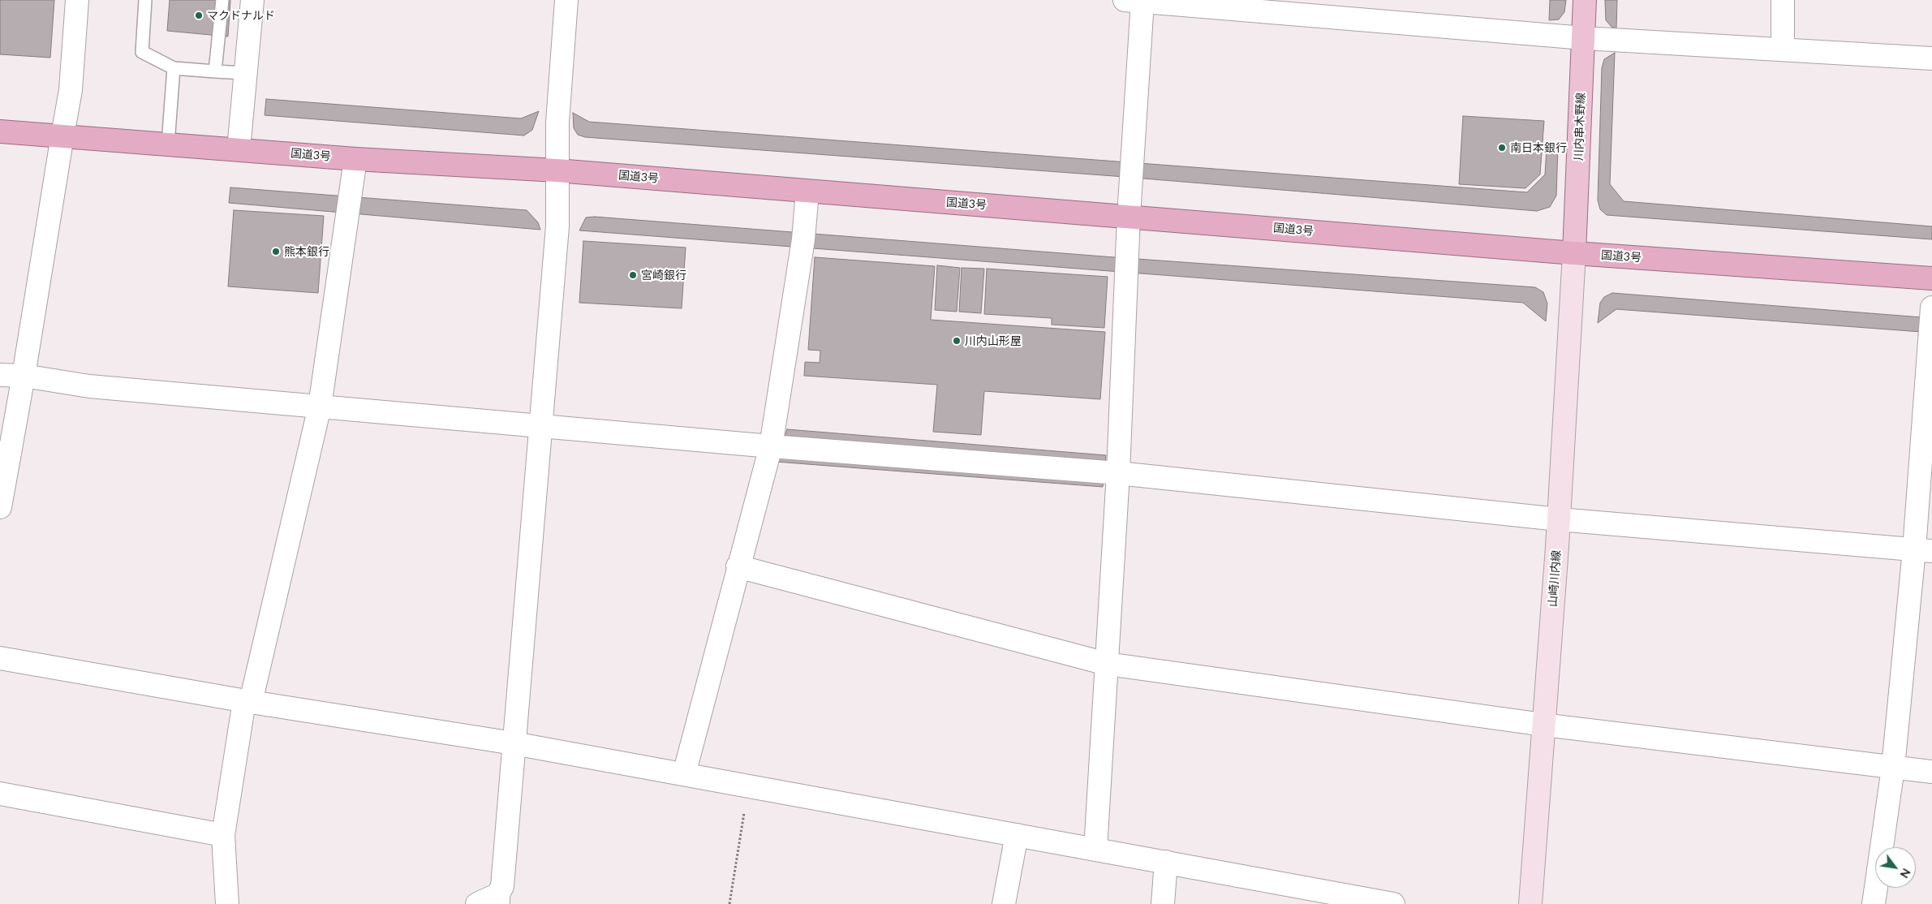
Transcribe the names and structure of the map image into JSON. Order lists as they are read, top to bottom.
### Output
{
  "streets": {
    "highway": ["国道3号"],
    "main road": ["川内串木野線", "山崎川内線"]
  },
  "crossings": [
    ["川内串木野線", "国道3号"],
    ["川内串木野線", "山崎川内線"],
    ["国道3号", "山崎川内線"]
  ],
  "places": [
    "マクドナルド",
    "南日本銀行",
    "熊本銀行",
    "宮崎銀行",
    "川内山形屋"
  ],
  "north": "bottom right"
}
